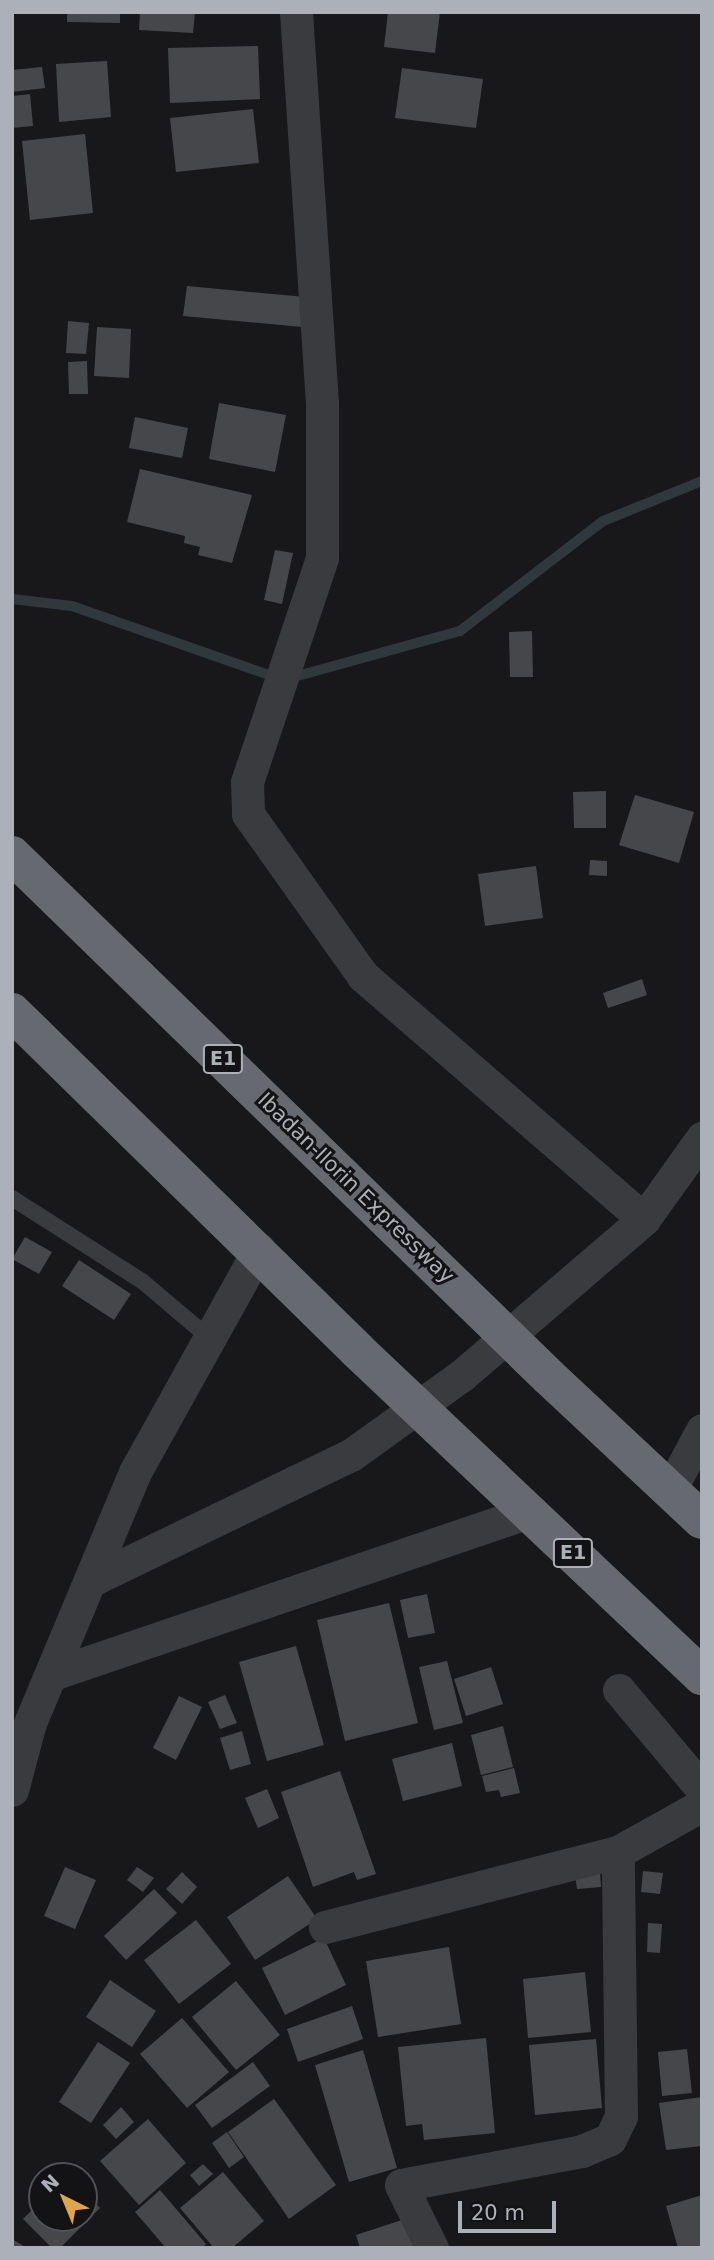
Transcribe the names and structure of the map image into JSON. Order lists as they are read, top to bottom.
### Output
{
  "streets": {
    "highway": ["E1", "Ibadan-Ilorin Expressway"]
  },
  "scale_bar": "20 m",
  "north": "top left"
}
